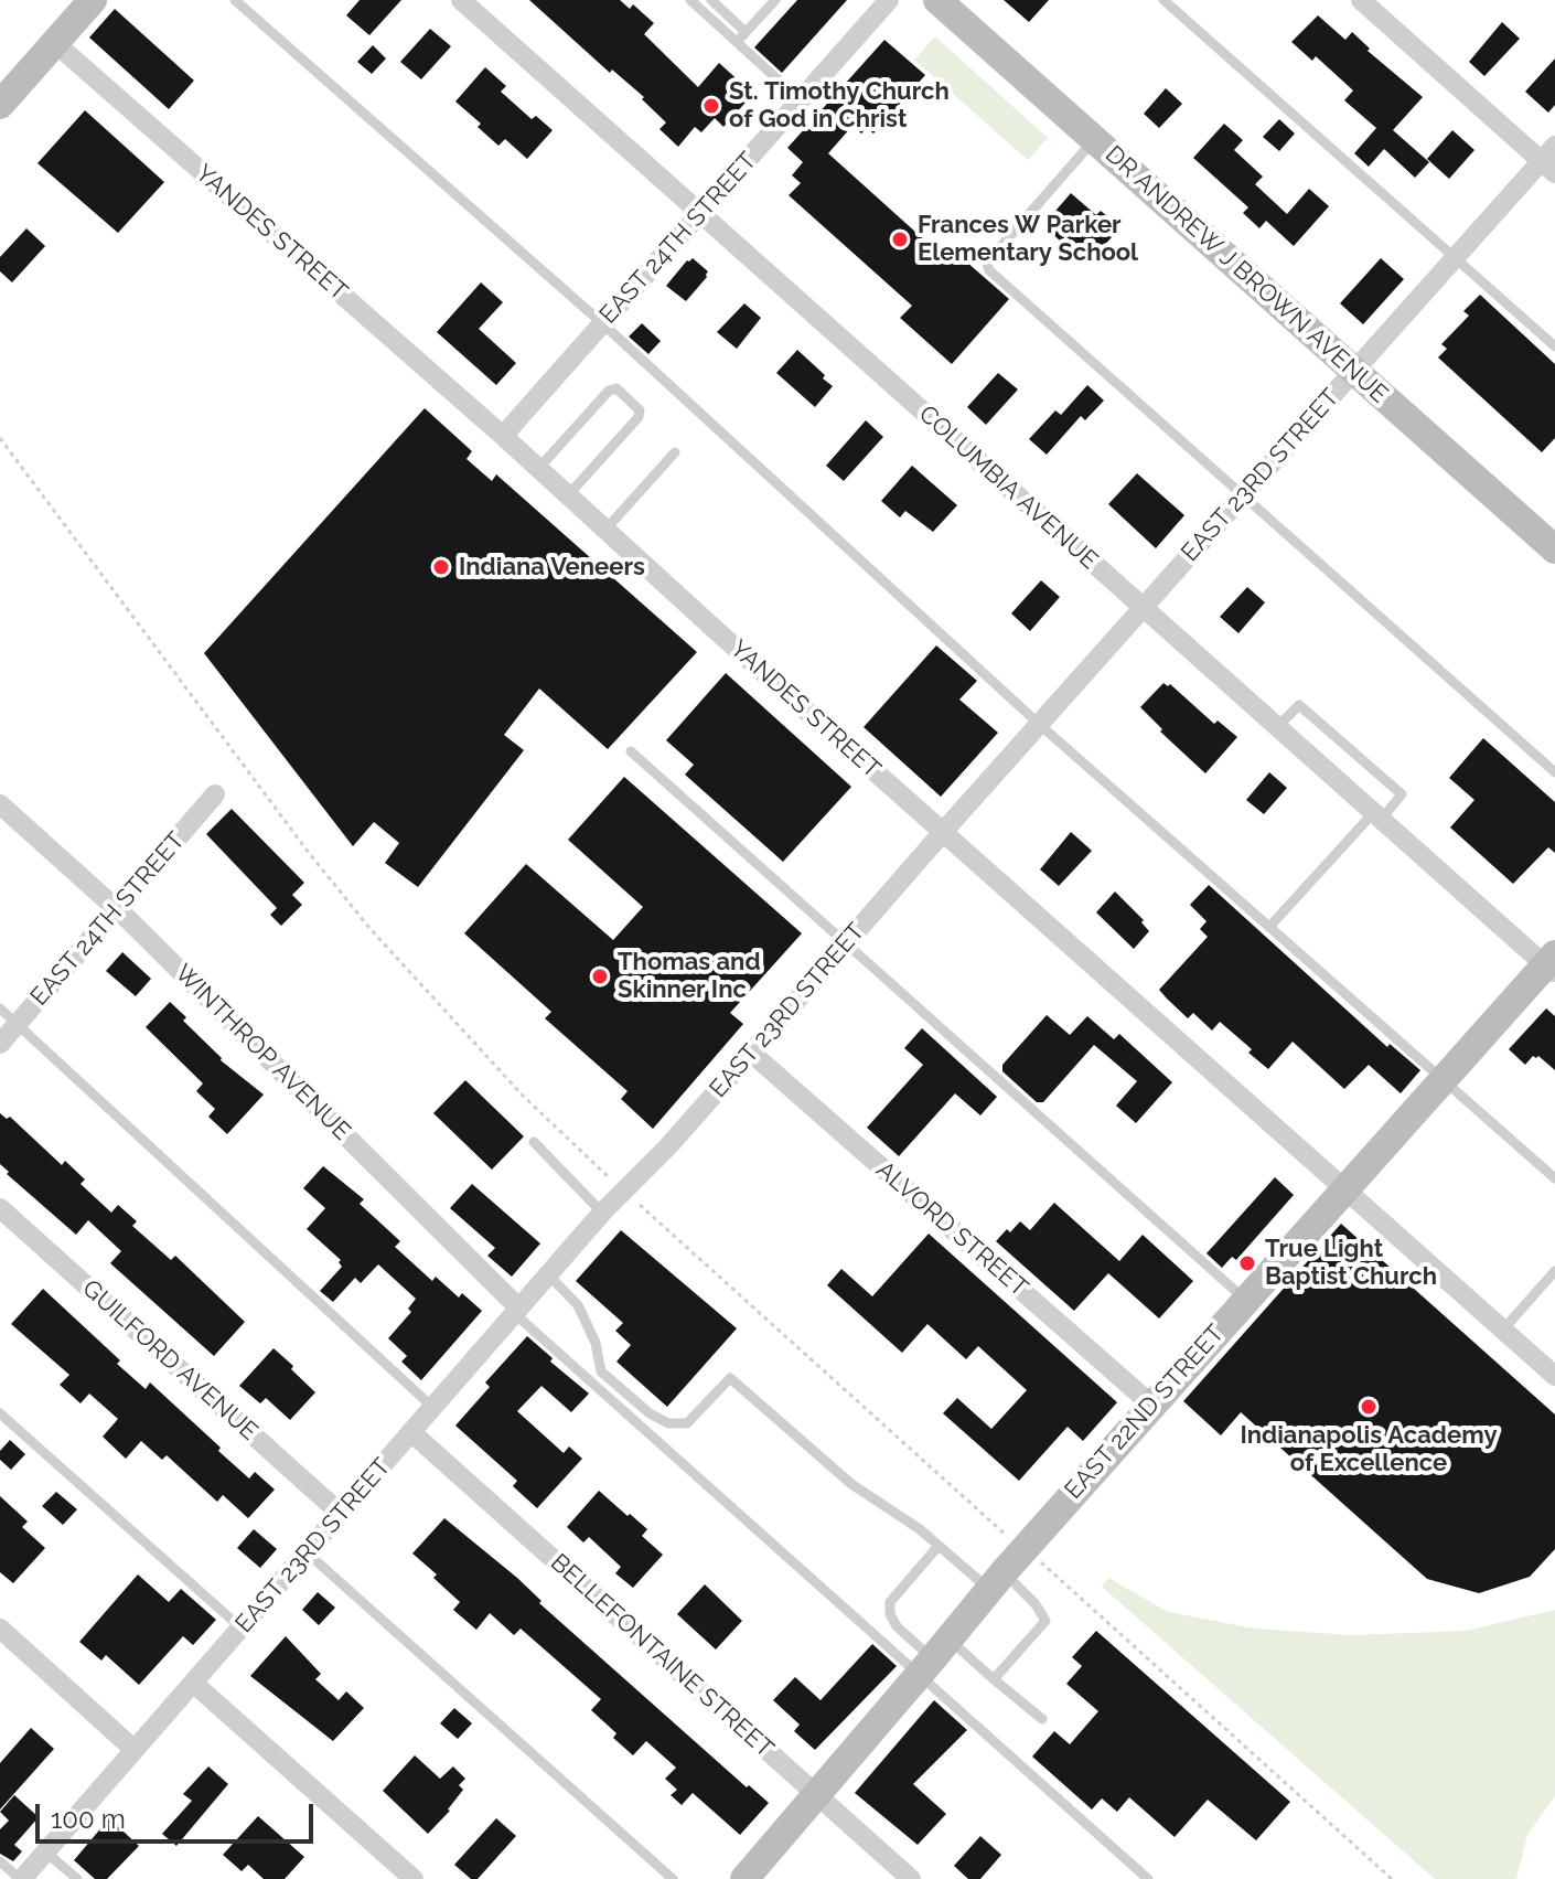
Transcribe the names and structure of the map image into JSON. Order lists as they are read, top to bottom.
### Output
{
  "streets": {
    "main road": ["DR ANDREW J BROWN AVENUE", "EAST 22ND STREET"],
    "street": [
      "YANDES STREET",
      "EAST 24TH STREET",
      "EAST 23RD STREET",
      "COLUMBIA AVENUE",
      "WINTHROP AVENUE",
      "ALVORD STREET",
      "GUILFORD AVENUE",
      "BELLEFONTAINE STREET"
    ]
  },
  "crossings": [
    ["YANDES STREET", "EAST 24TH STREET"],
    ["YANDES STREET", "EAST 23RD STREET"],
    ["YANDES STREET", "EAST 22ND STREET"],
    ["EAST 24TH STREET", "COLUMBIA AVENUE"],
    ["EAST 24TH STREET", "WINTHROP AVENUE"],
    ["DR ANDREW J BROWN AVENUE", "EAST 23RD STREET"],
    ["EAST 23RD STREET", "COLUMBIA AVENUE"],
    ["EAST 23RD STREET", "WINTHROP AVENUE"],
    ["EAST 23RD STREET", "ALVORD STREET"],
    ["EAST 23RD STREET", "GUILFORD AVENUE"],
    ["EAST 23RD STREET", "BELLEFONTAINE STREET"],
    ["COLUMBIA AVENUE", "EAST 22ND STREET"],
    ["ALVORD STREET", "EAST 22ND STREET"],
    ["EAST 22ND STREET", "BELLEFONTAINE STREET"]
  ],
  "places": [
    "St. Timothy Church of God in Christ",
    "Frances W Parker Elementary School",
    "Indiana Veneers",
    "Thomas and Skinner Inc",
    "True Light Baptist Church",
    "Indianapolis Academy of Excellence"
  ],
  "scale_bar": "100 m"
}
